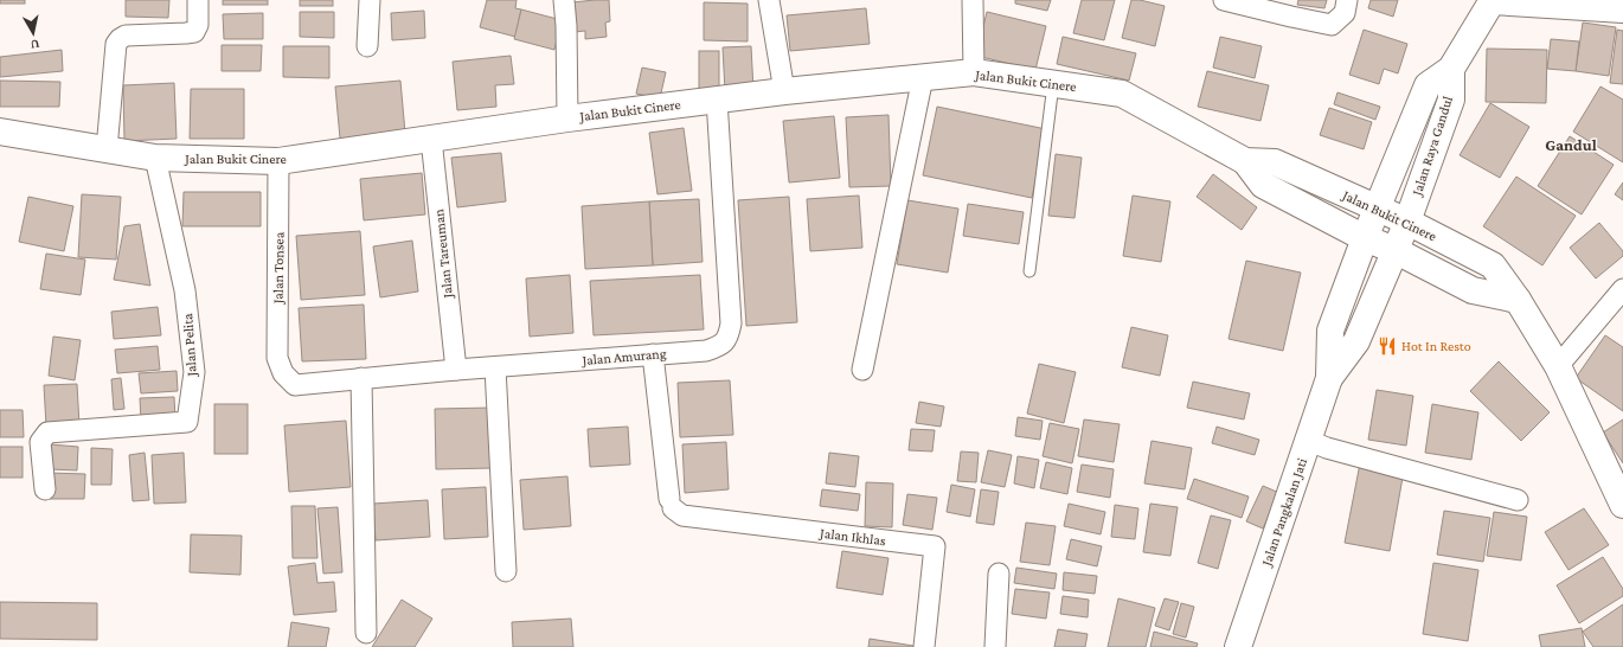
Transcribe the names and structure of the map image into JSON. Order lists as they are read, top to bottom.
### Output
{
  "streets": {
    "street": [
      "Jalan Bukit Cinere",
      "Jalan Raya Gandul",
      "Jalan Tareuman",
      "Jalan Tonsea",
      "Jalan Pelita",
      "Jalan Amurang",
      "Jalan Pangkalan Jati",
      "Jalan Ikhlas"
    ]
  },
  "crossings": [
    ["Jalan Bukit Cinere", "Jalan Raya Gandul"],
    ["Jalan Bukit Cinere", "Jalan Tareuman"],
    ["Jalan Bukit Cinere", "Jalan Tonsea"],
    ["Jalan Bukit Cinere", "Jalan Pelita"],
    ["Jalan Bukit Cinere", "Jalan Amurang"],
    ["Jalan Bukit Cinere", "Jalan Pangkalan Jati"],
    ["Jalan Raya Gandul", "Jalan Pangkalan Jati"],
    ["Jalan Tareuman", "Jalan Amurang"],
    ["Jalan Tonsea", "Jalan Amurang"],
    ["Jalan Amurang", "Jalan Ikhlas"]
  ],
  "districts": ["Gandul"],
  "places": {
    "restaurant": ["Hot In Resto"]
  },
  "north": "bottom"
}
